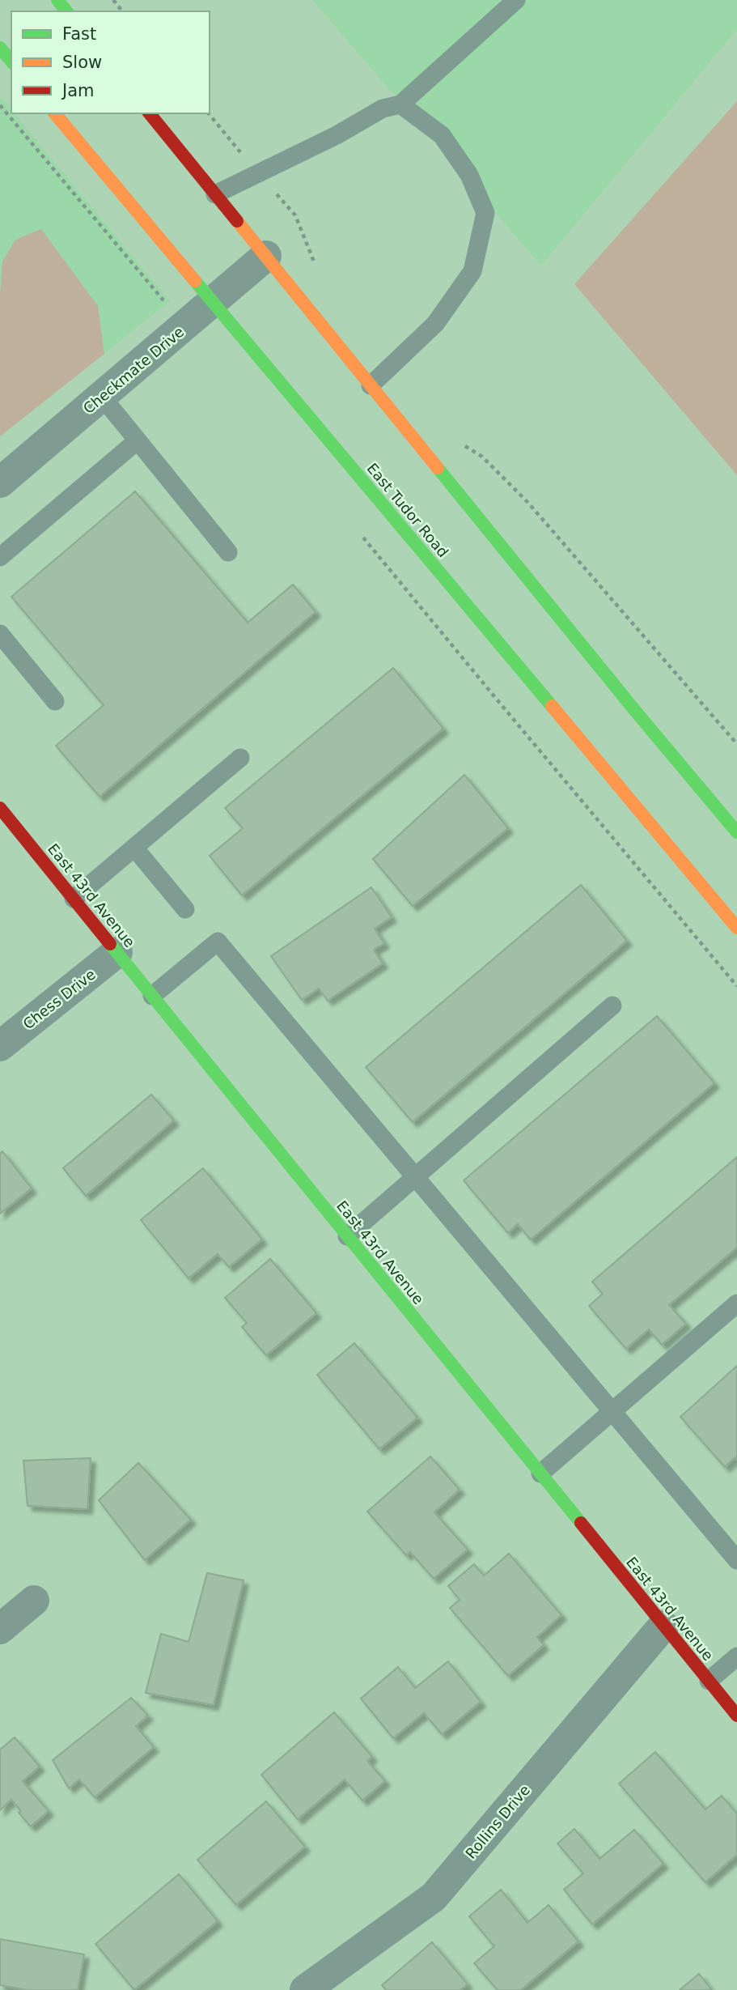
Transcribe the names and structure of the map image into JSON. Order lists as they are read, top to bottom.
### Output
{
  "streets": {
    "main road": ["East Tudor Road", "East 43rd Avenue"],
    "street": ["Checkmate Drive", "Chess Drive", "Rollins Drive"]
  },
  "crossings": [
    ["Checkmate Drive", "East Tudor Road"],
    ["East 43rd Avenue", "Chess Drive"],
    ["East 43rd Avenue", "Rollins Drive"]
  ],
  "legend": ["Fast", "Slow", "Jam"]
}
